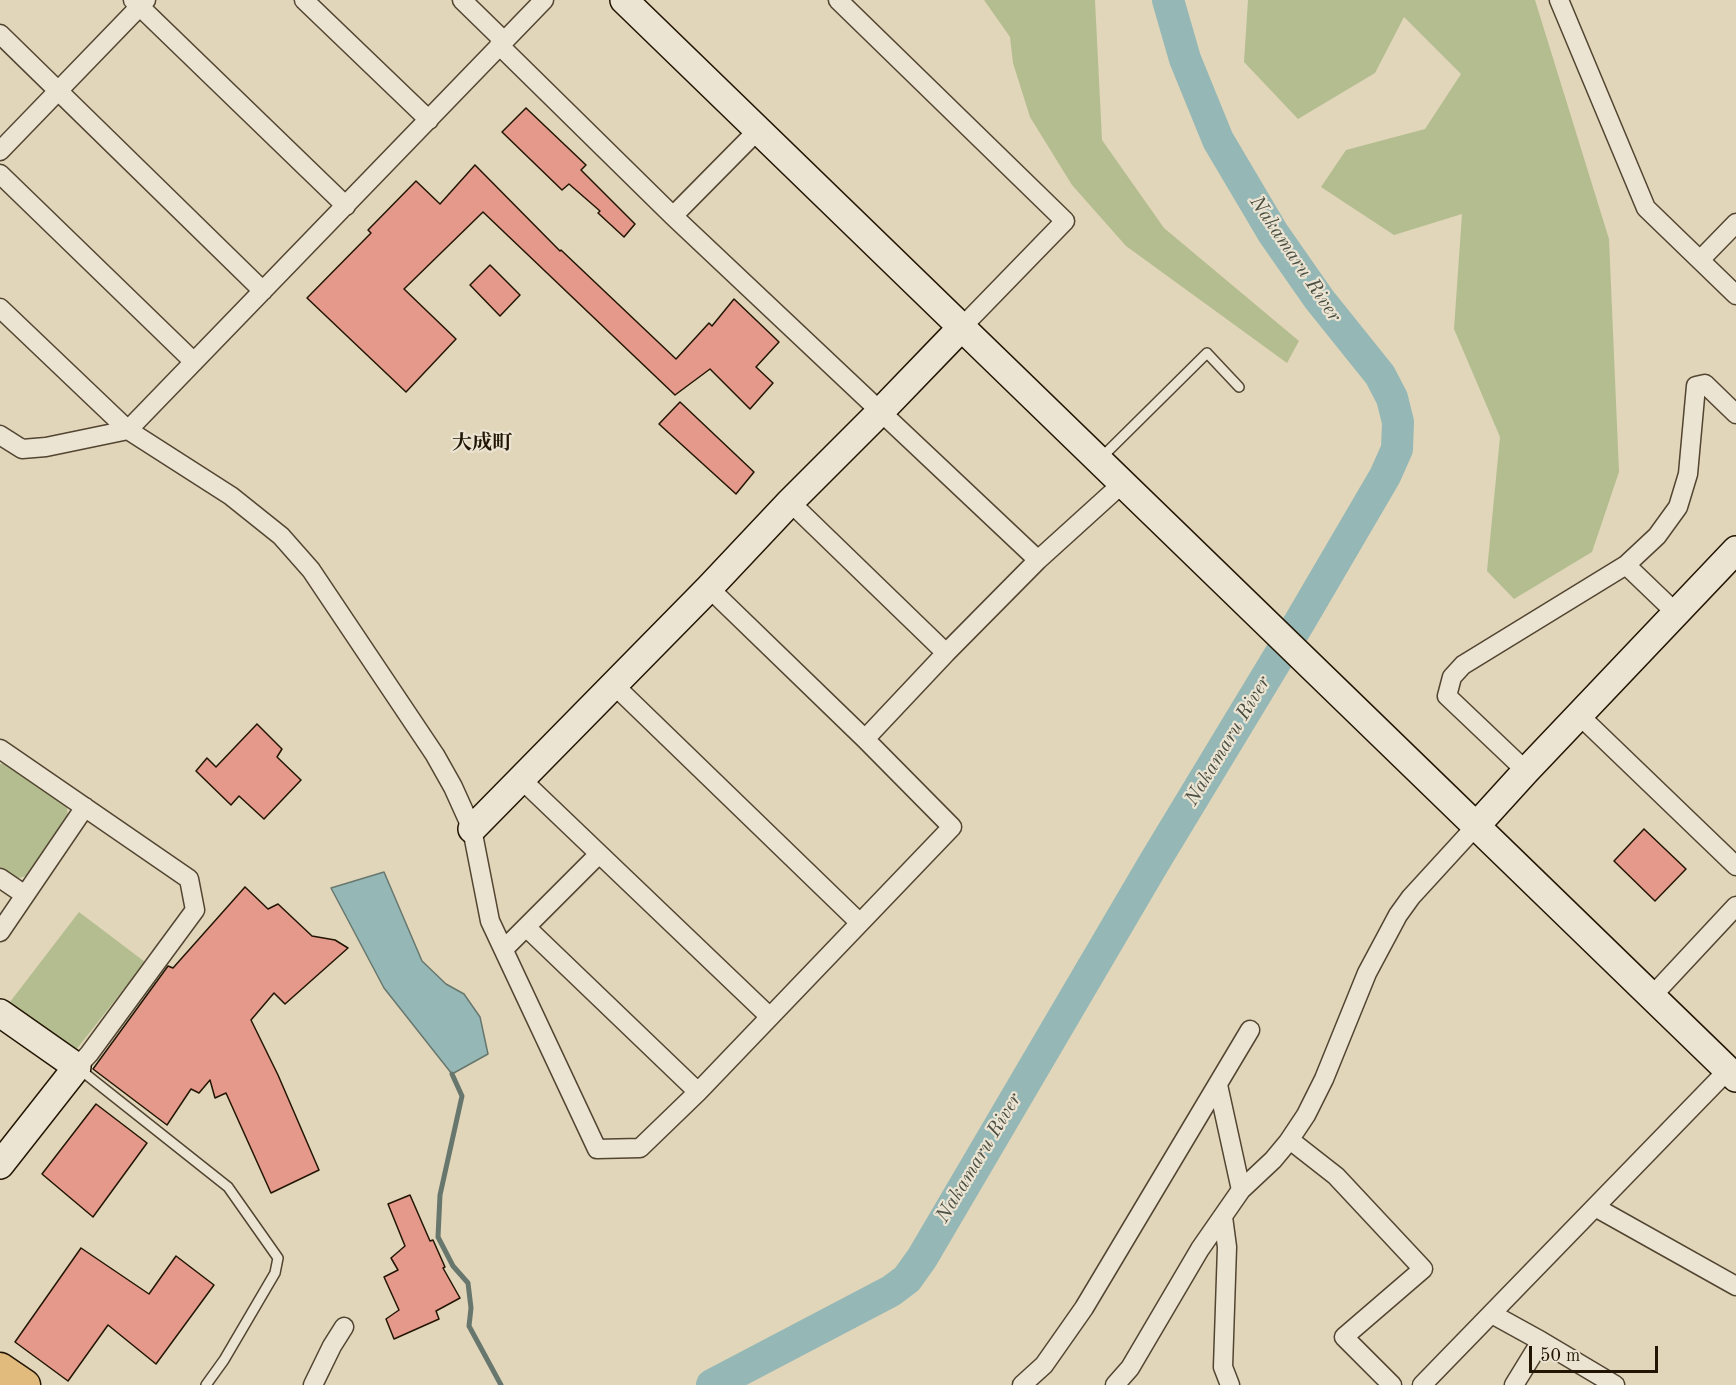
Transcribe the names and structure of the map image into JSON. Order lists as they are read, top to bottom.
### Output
{
  "districts": ["大成町"],
  "water": ["Nakamaru River"],
  "scale_bar": "50 m"
}
